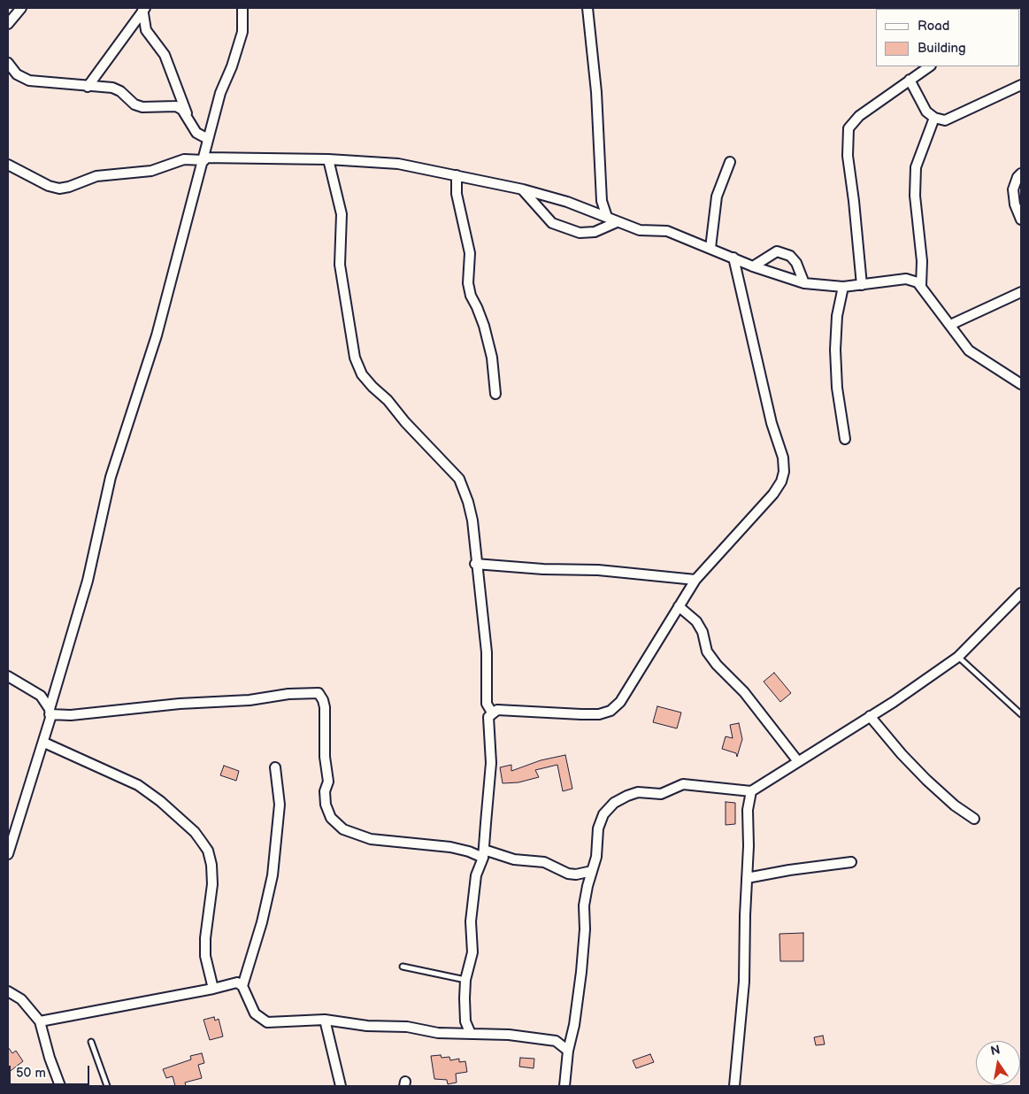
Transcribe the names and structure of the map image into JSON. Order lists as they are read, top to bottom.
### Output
{
  "legend": ["Road", "Building"],
  "scale_bar": "50 m",
  "north": "top"
}
